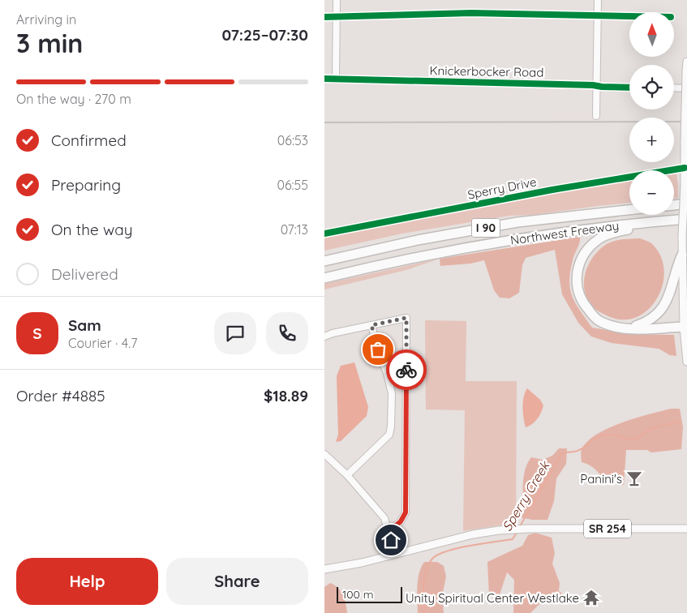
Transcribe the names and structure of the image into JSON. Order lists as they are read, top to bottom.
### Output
{
  "streets": {
    "highway": ["I 90", "Northwest Freeway"],
    "main road": ["SR 254"],
    "street": ["Knickerbocker Road", "Sperry Drive"]
  },
  "water": ["Sperry Creek"],
  "places": {
    "bar": ["Panini's"],
    "temple": ["Unity Spiritual Center Westlake"]
  },
  "scale_bar": "100 m",
  "north": "top",
  "page": {
    "heading": ["3 min", "Arriving in", "07:25–07:30"],
    "panel": [
      "Sam",
      "Courier · 4.7",
      "Order #4885",
      "$18.89"
    ],
    "map_buttons": ["+", "−"],
    "bar": "On the way · 270 m",
    "list": [
      ["Confirmed", "06:53"],
      ["Preparing", "06:55"],
      ["On the way", "07:13"],
      "Delivered"
    ],
    "round": "S",
    "buttons": ["Help", "Share"],
    "scale": "100 m"
  }
}
